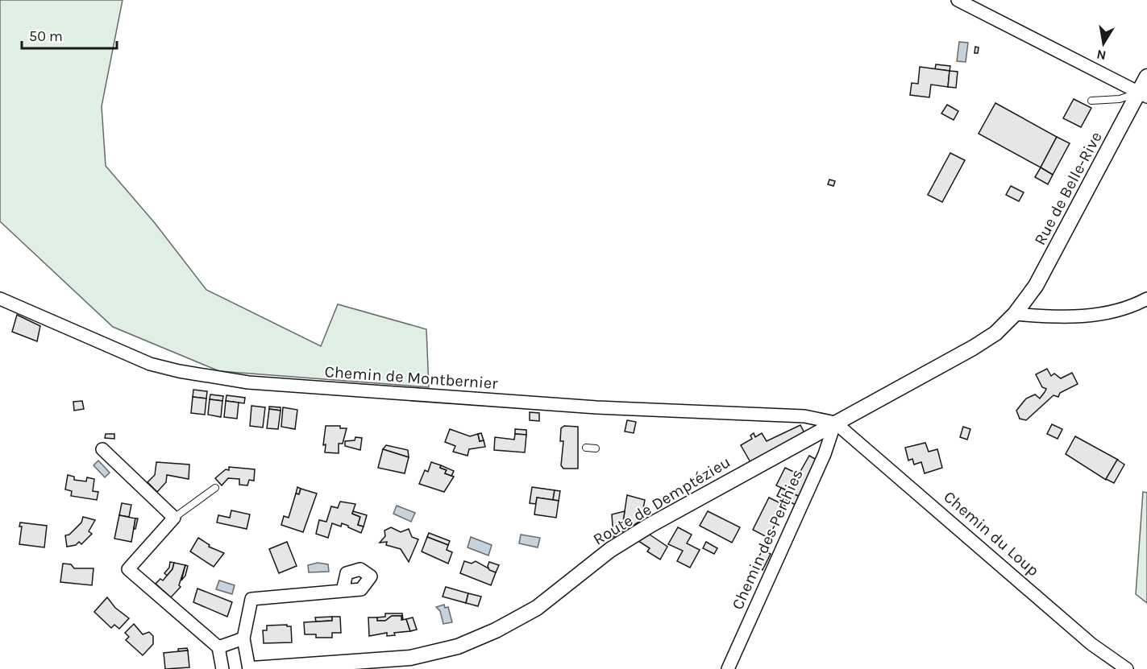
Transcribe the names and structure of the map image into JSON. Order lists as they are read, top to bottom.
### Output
{
  "streets": {
    "street": [
      "Rue de Belle-Rive",
      "Chemin de Montbernier",
      "Route de Demptézieu",
      "Chemin du Loup",
      "Chemin des Perthies"
    ]
  },
  "crossings": [
    ["Rue de Belle-Rive", "Route de Demptézieu"],
    ["Chemin de Montbernier", "Route de Demptézieu"],
    ["Chemin de Montbernier", "Chemin du Loup"],
    ["Chemin de Montbernier", "Chemin des Perthies"],
    ["Route de Demptézieu", "Chemin du Loup"],
    ["Route de Demptézieu", "Chemin des Perthies"],
    ["Chemin du Loup", "Chemin des Perthies"]
  ],
  "scale_bar": "50 m",
  "north": "bottom"
}
